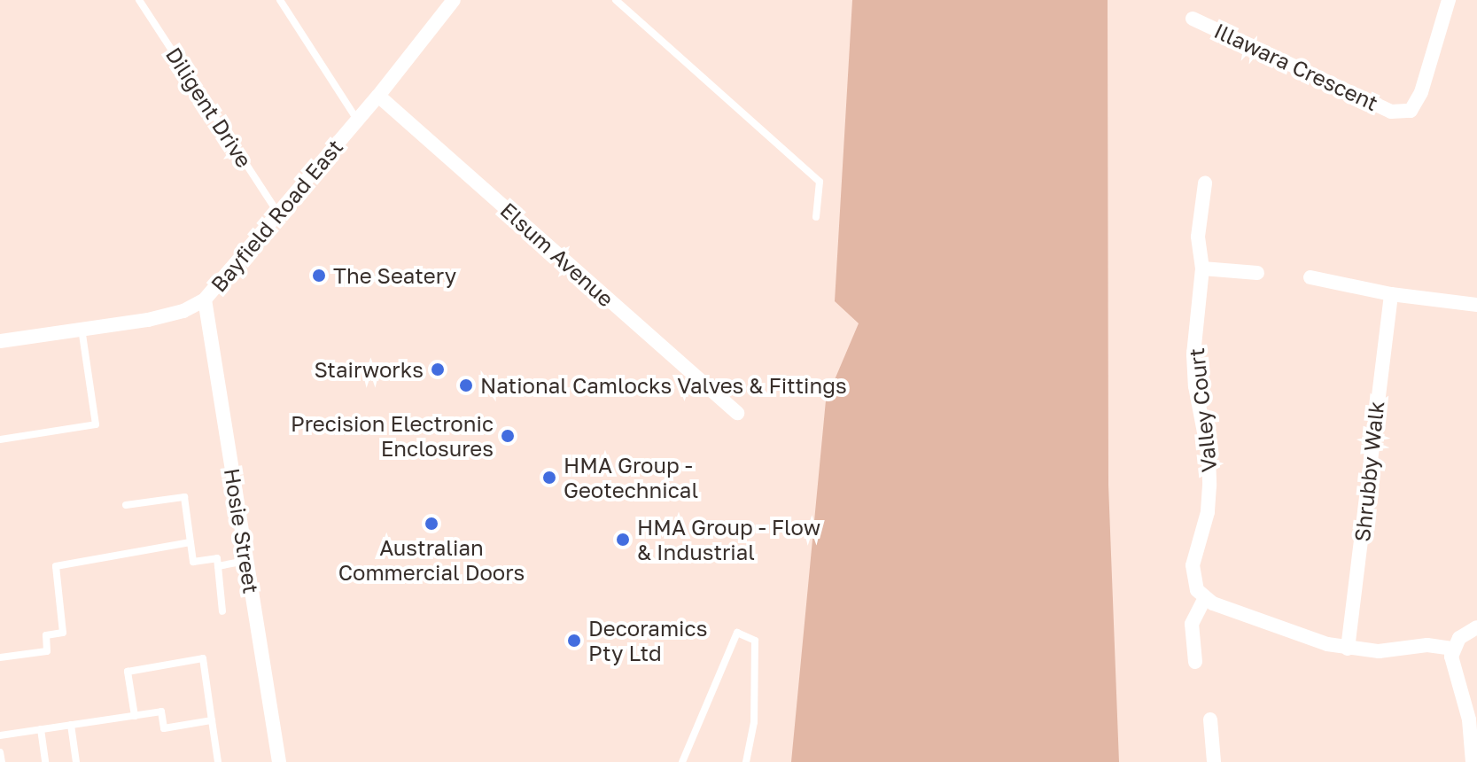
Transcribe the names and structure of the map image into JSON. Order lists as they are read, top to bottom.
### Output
{
  "streets": {
    "street": [
      "Illawara Crescent",
      "Bayfield Road East",
      "Elsum Avenue",
      "Valley Court",
      "Shrubby Walk",
      "Hosie Street"
    ],
    "lane": ["Diligent Drive"]
  },
  "crossings": [
    ["Diligent Drive", "Bayfield Road East"],
    ["Bayfield Road East", "Elsum Avenue"],
    ["Bayfield Road East", "Hosie Street"]
  ],
  "places": [
    "The Seatery",
    "Stairworks",
    "National Camlocks Valves & Fittings",
    "Precision Electronic Enclosures",
    "HMA Group - Geotechnical",
    "Australian Commercial Doors",
    "HMA Group - Flow & Industrial",
    "Decoramics Pty Ltd"
  ]
}
